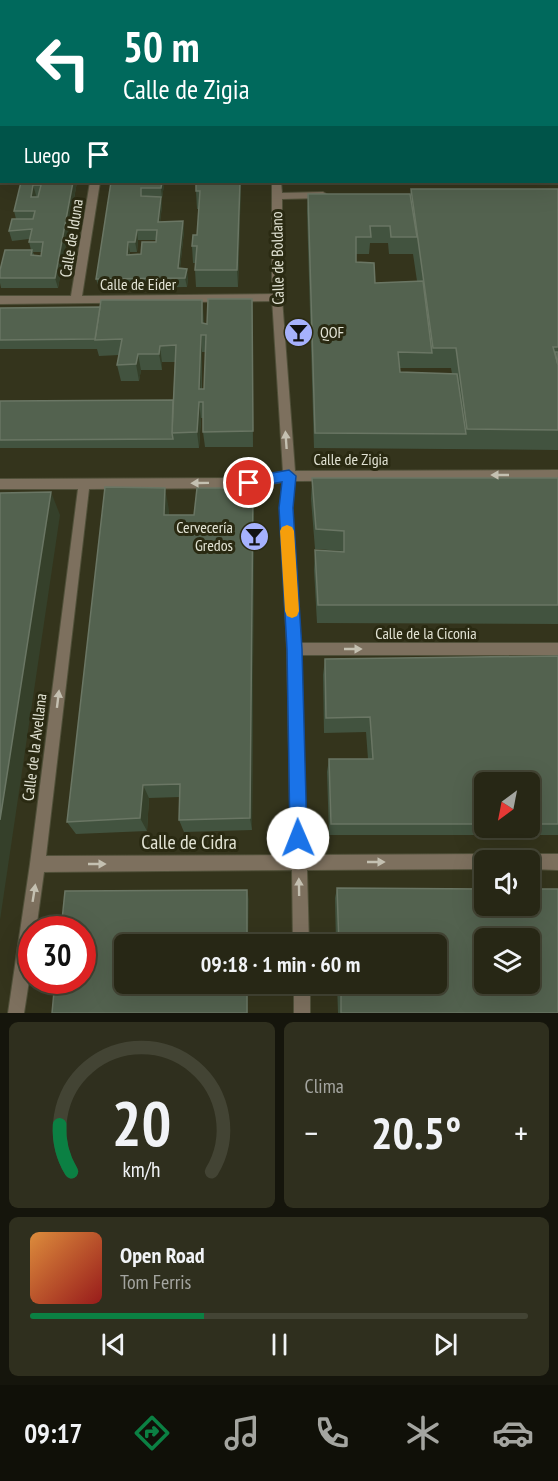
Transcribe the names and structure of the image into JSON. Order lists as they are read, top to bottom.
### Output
{
  "streets": {
    "street": [
      "Calle de Iduna",
      "Calle de Boldano",
      "Calle de Eider",
      "Calle de Zigia",
      "Calle de la Ciconia",
      "Calle de la Avellana",
      "Calle de Cidra"
    ]
  },
  "crossings": [
    ["Calle de Iduna", "Calle de Eider"],
    ["Calle de Boldano", "Calle de Eider"],
    ["Calle de Boldano", "Calle de Zigia"],
    ["Calle de Boldano", "Calle de la Ciconia"],
    ["Calle de Boldano", "Calle de Cidra"],
    ["Calle de Zigia", "Calle de la Avellana"],
    ["Calle de la Avellana", "Calle de Cidra"]
  ],
  "one_way": [
    "Calle de Zigia",
    "Calle de la Ciconia",
    "Calle de la Avellana",
    "Calle de Cidra"
  ],
  "places": {
    "bar": ["QOF", "Cervecería Gredos"]
  },
  "north": "bottom left",
  "page": {
    "turn": ["50 m", "Calle de Zigia"],
    "then": "Luego",
    "limit": "30",
    "trip": "09:18 · 1 min · 60 m",
    "tile": "Clima",
    "heat": ["−", "20.5°", "+"],
    "song": ["Open Road", "Tom Ferris"],
    "tabs": "09:17",
    "gauge": ["20", "km/h"]
  }
}
